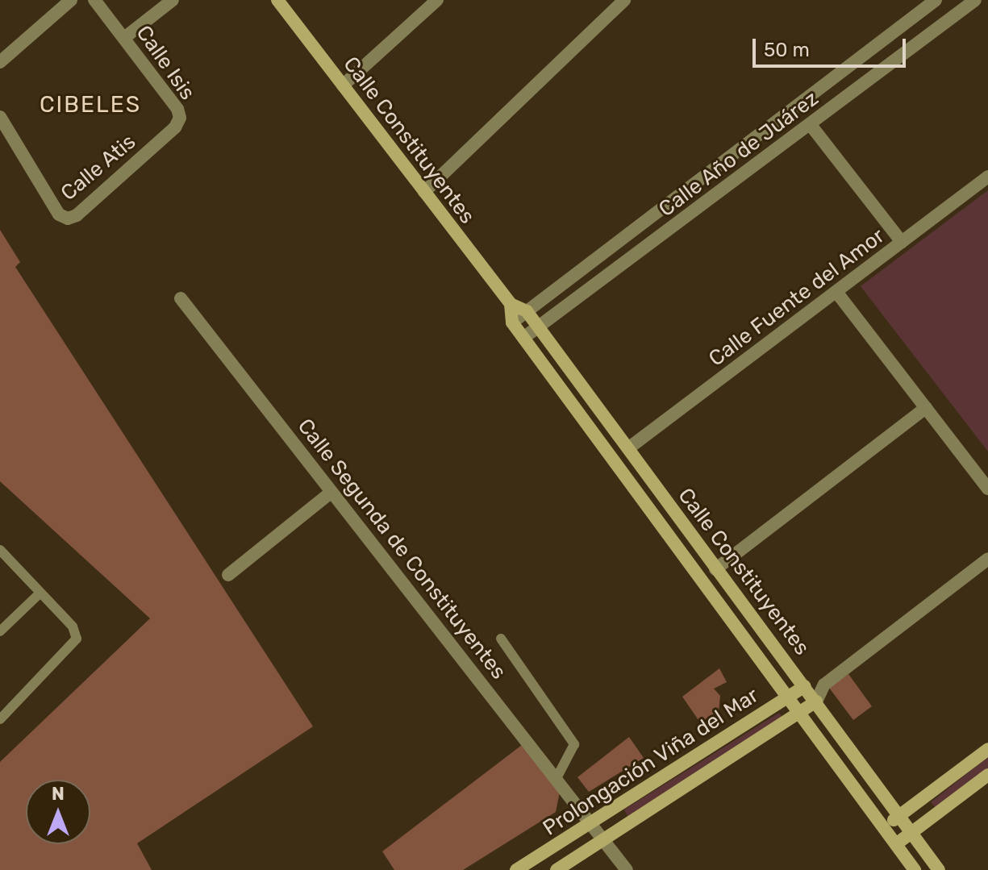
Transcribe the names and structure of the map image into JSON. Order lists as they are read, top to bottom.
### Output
{
  "streets": {
    "street": [
      "Calle Isis",
      "Calle Constituyentes",
      "Calle Año de Juárez",
      "Calle Atis",
      "Calle Fuente del Amor",
      "Calle Segunda de Constituyentes",
      "Prolongación Viña del Mar"
    ]
  },
  "crossings": [
    ["Calle Isis", "Calle Atis"],
    ["Calle Constituyentes", "Calle Año de Juárez"],
    ["Calle Constituyentes", "Calle Fuente del Amor"],
    ["Calle Constituyentes", "Prolongación Viña del Mar"],
    ["Calle Segunda de Constituyentes", "Prolongación Viña del Mar"]
  ],
  "districts": ["CIBELES"],
  "scale_bar": "50 m",
  "north": "top"
}
